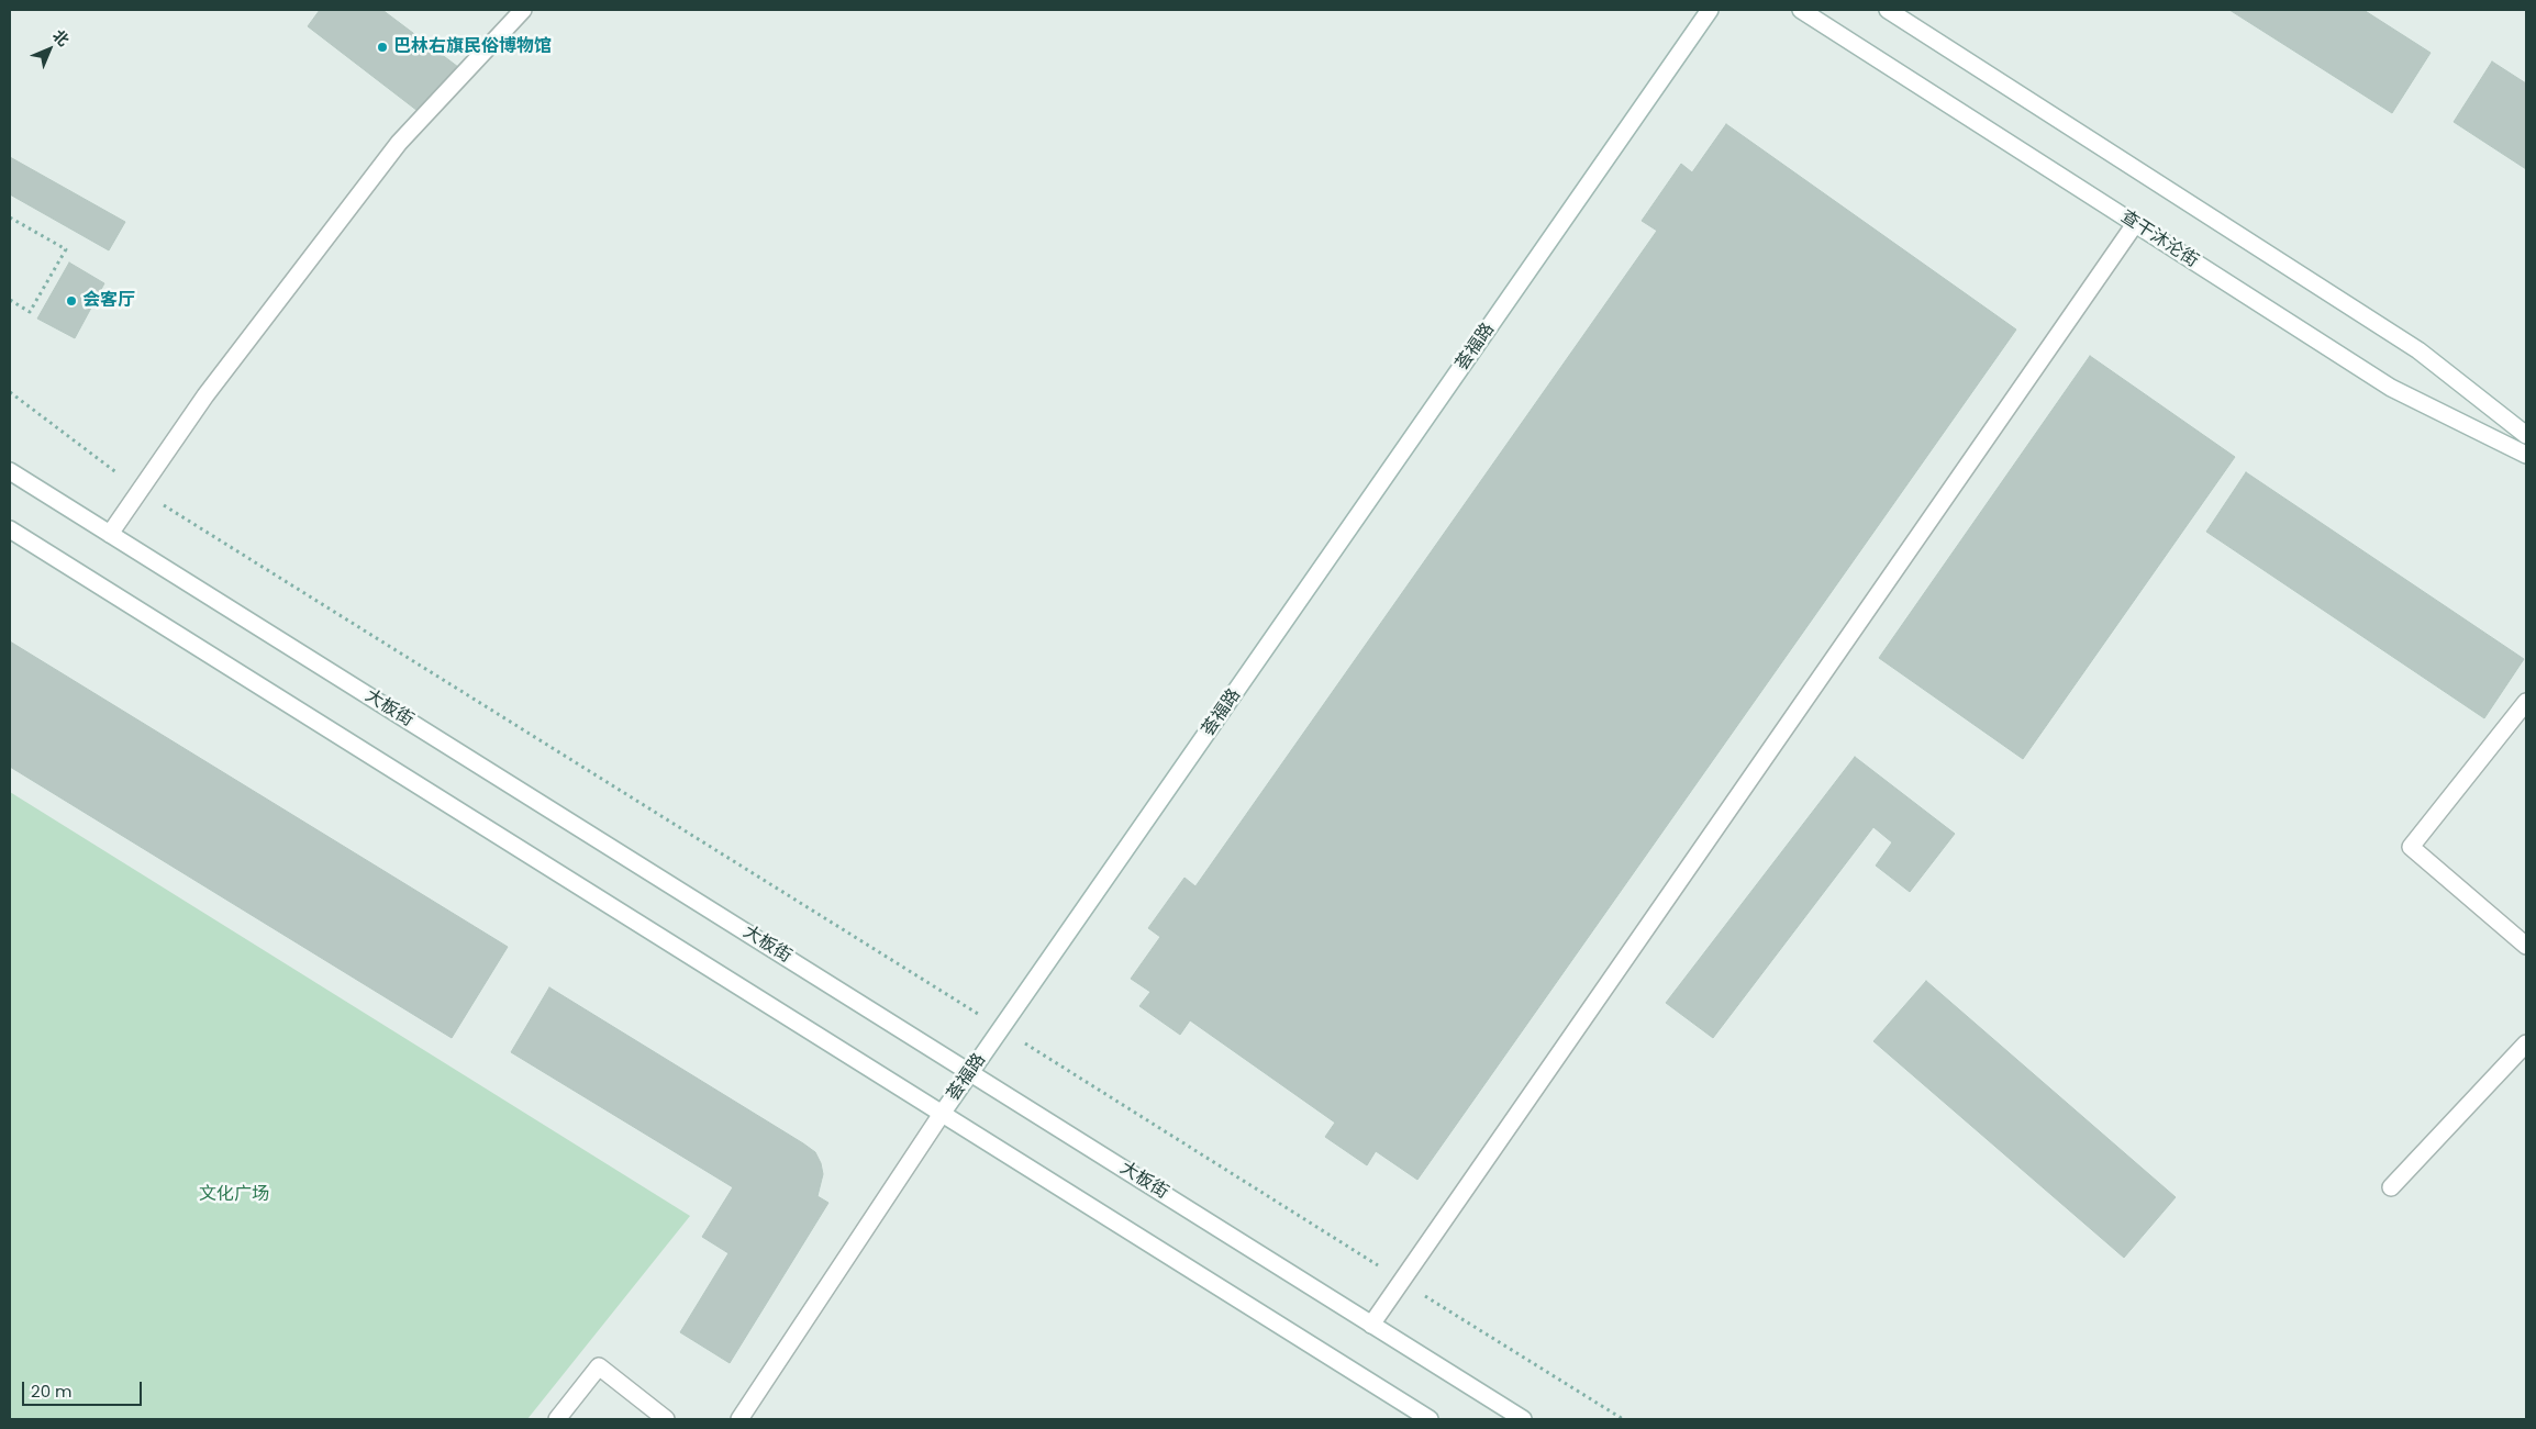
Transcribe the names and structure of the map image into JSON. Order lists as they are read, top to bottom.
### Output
{
  "streets": {
    "street": ["查干沐沦街", "荟福路", "大板街"]
  },
  "crossings": [
    ["荟福路", "大板街"]
  ],
  "parks": ["文化广场"],
  "places": ["巴林右旗民俗博物馆", "会客厅"],
  "scale_bar": "20 m",
  "north": "top right"
}
